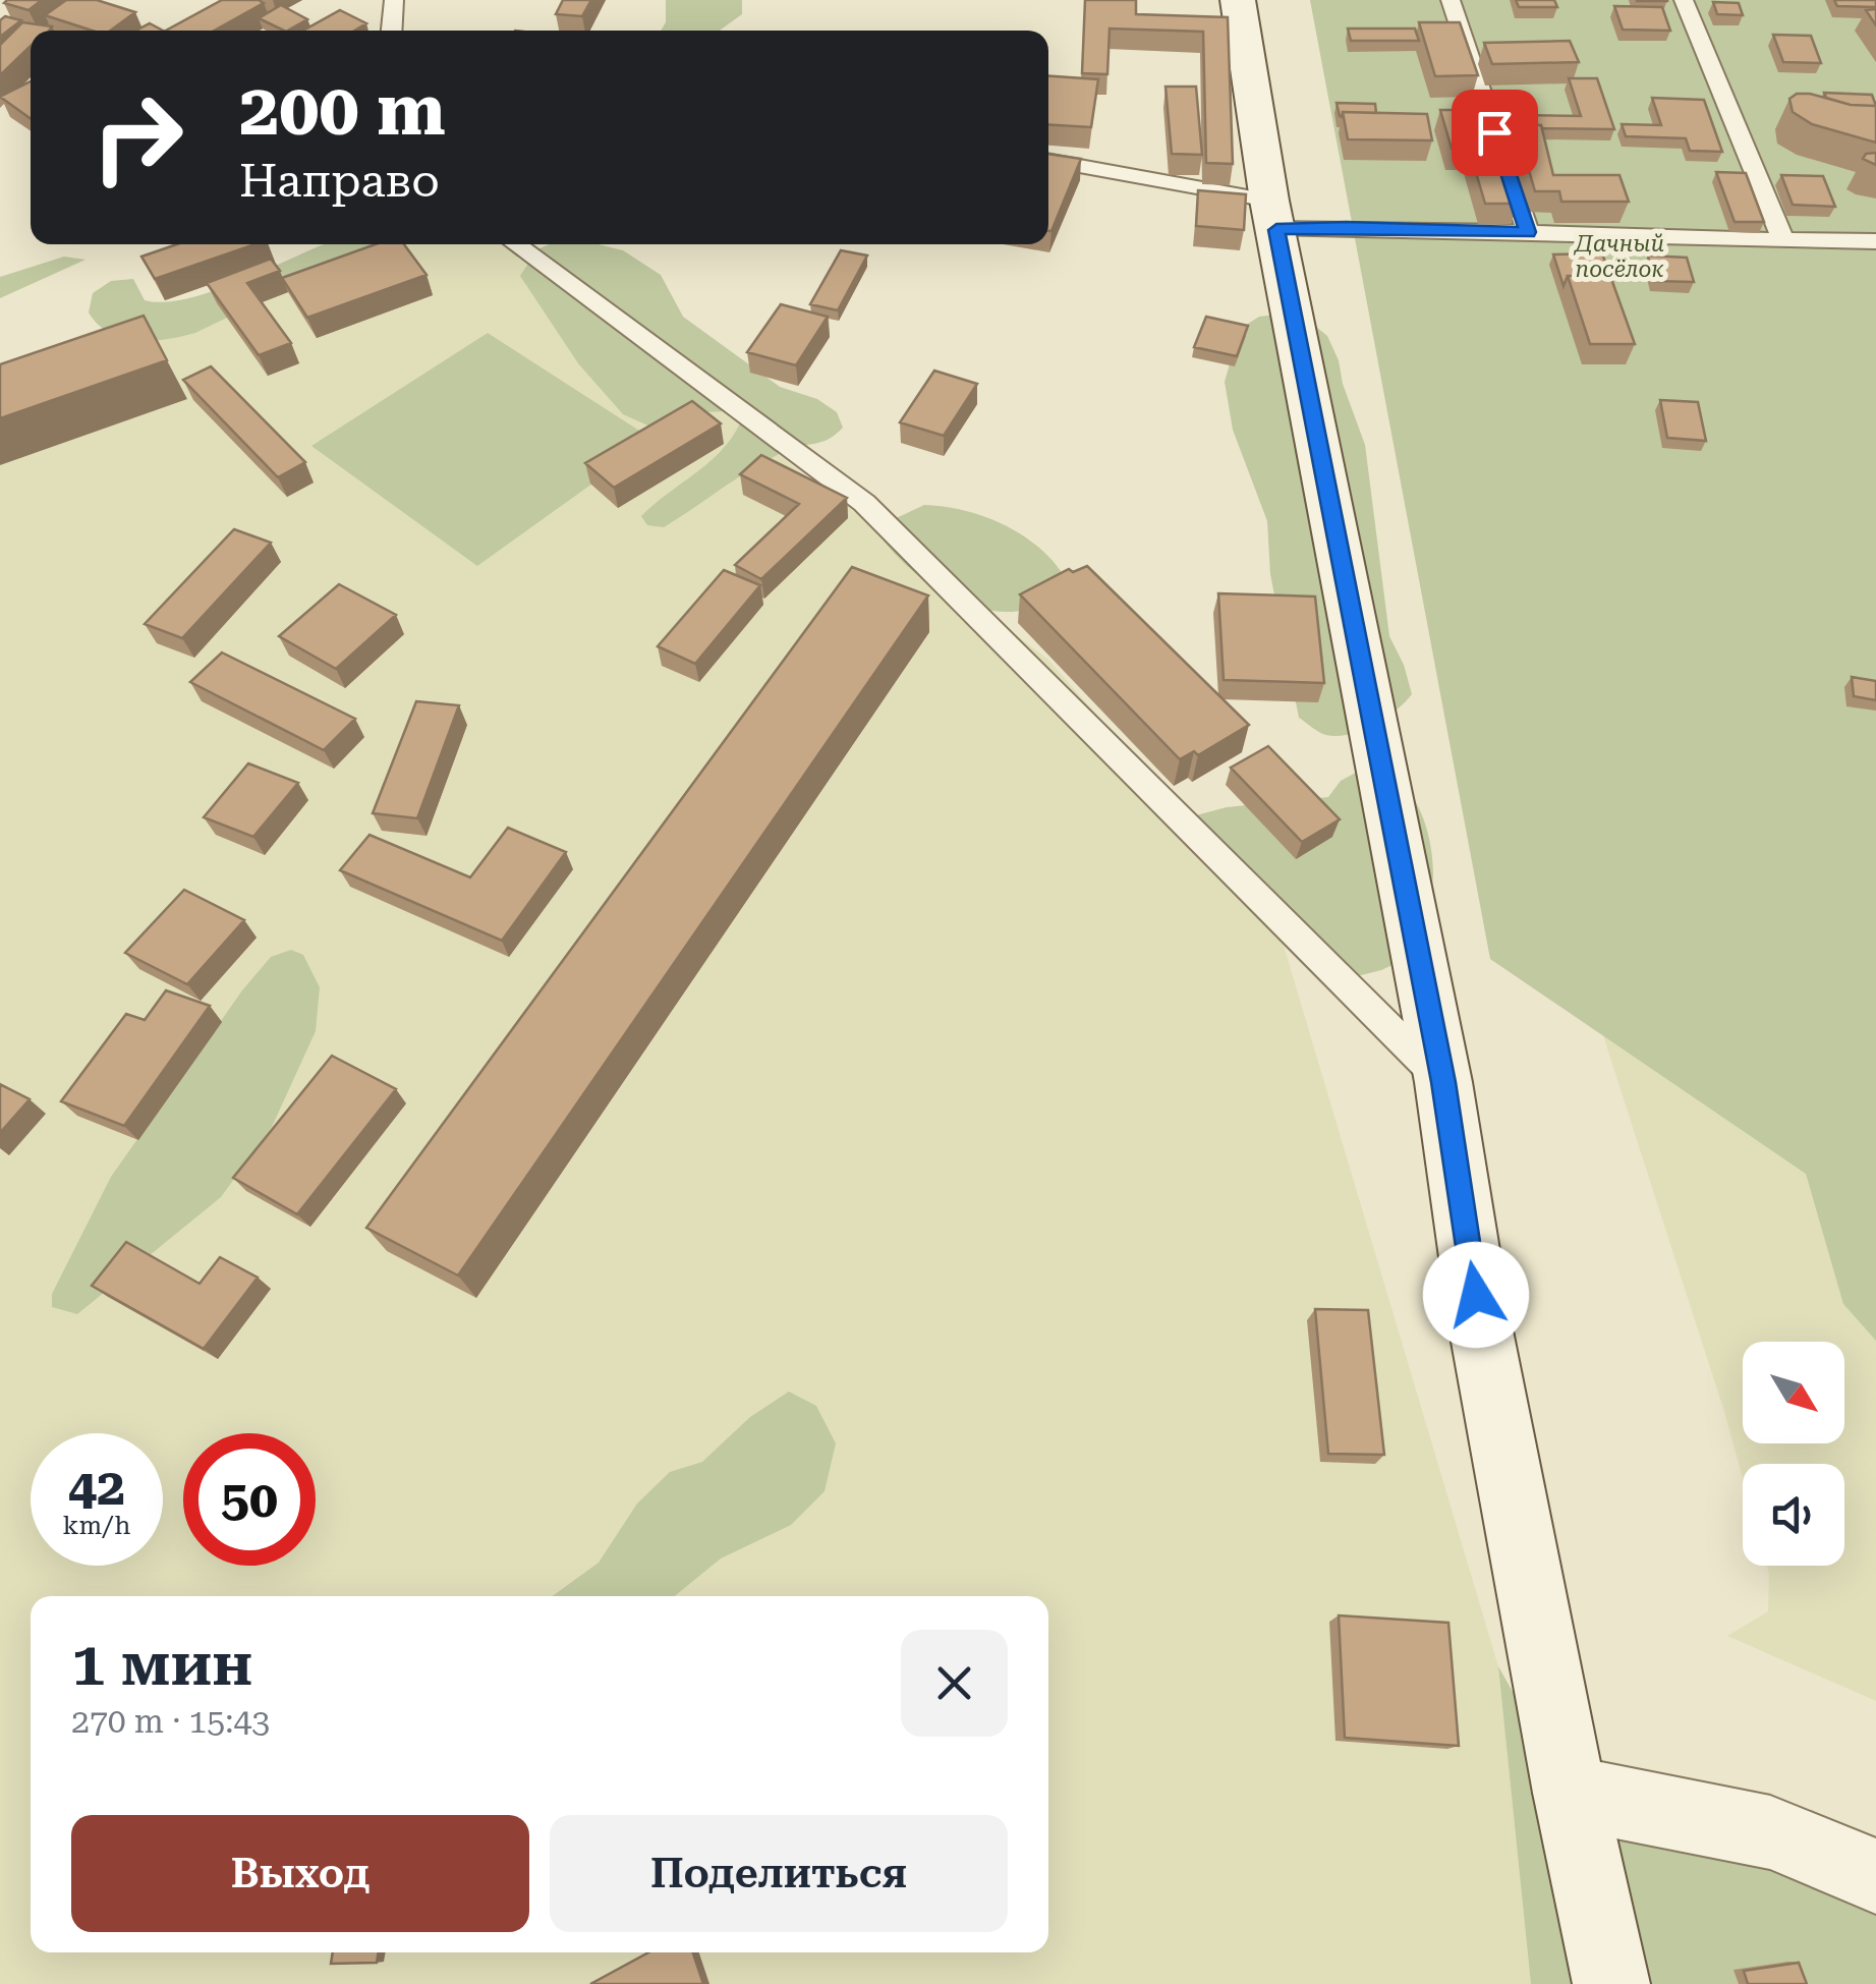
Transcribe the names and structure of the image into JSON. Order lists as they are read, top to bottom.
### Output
{
  "parks": ["Дачный посёлок"],
  "north": "bottom right",
  "page": {
    "turn": ["200 m", "Направо"],
    "speed": "42 km/h",
    "limit": "50",
    "heading": ["1 мин", "270 m · 15:43"],
    "buttons": ["Выход", "Поделиться"]
  }
}
